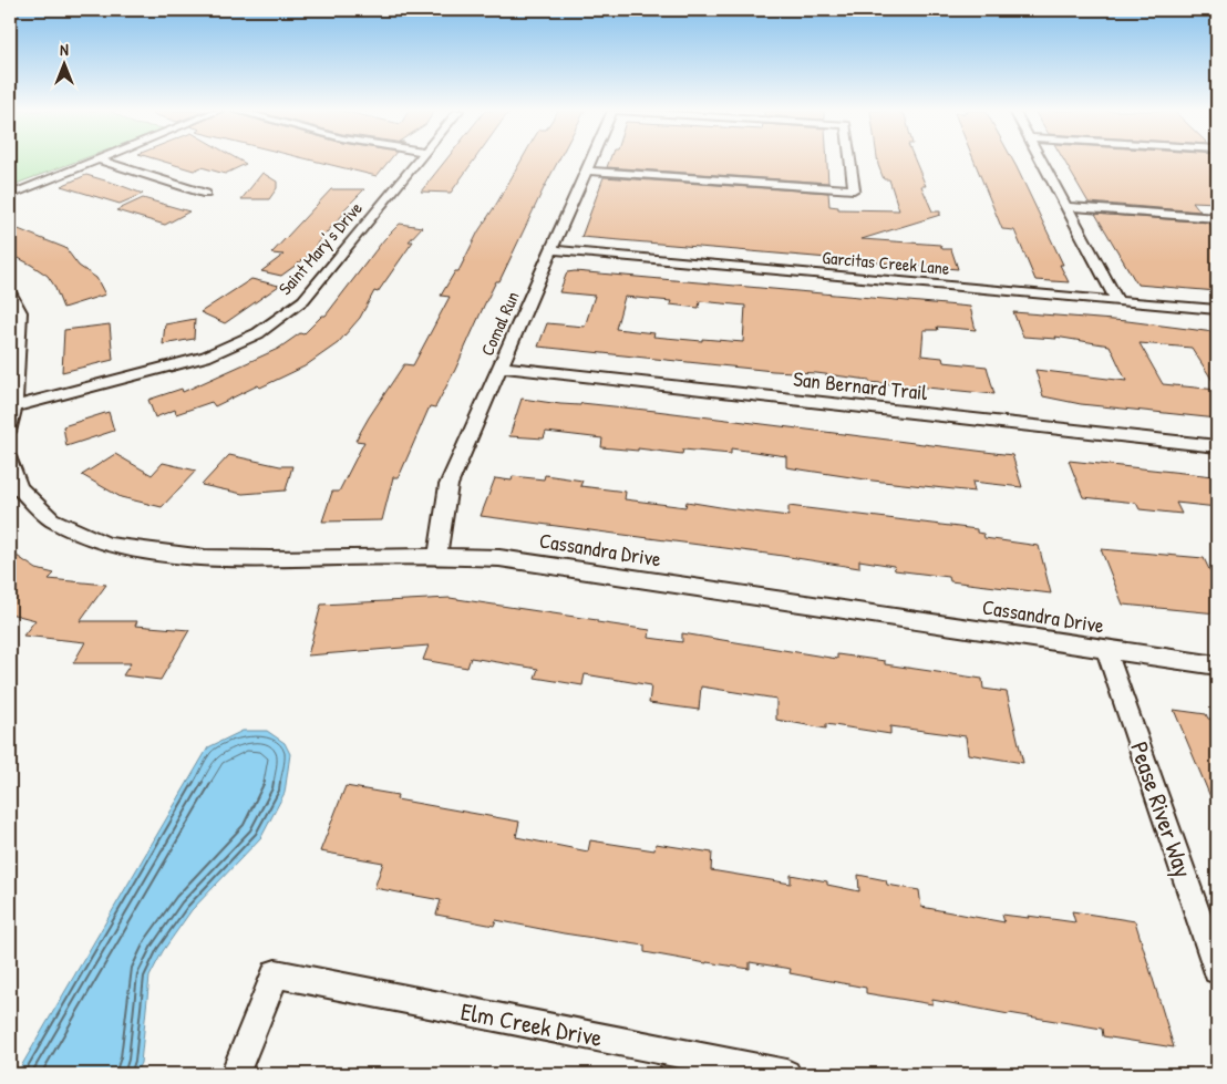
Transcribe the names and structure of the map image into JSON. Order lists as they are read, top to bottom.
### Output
{
  "streets": {
    "street": [
      "Saint Mary's Drive",
      "Garcitas Creek Lane",
      "Comal Run",
      "San Bernard Trail",
      "Cassandra Drive",
      "Pease River Way",
      "Elm Creek Drive"
    ]
  },
  "crossings": [
    ["Garcitas Creek Lane", "Comal Run"],
    ["Comal Run", "San Bernard Trail"],
    ["Comal Run", "Cassandra Drive"],
    ["Cassandra Drive", "Pease River Way"]
  ],
  "north": "top"
}
